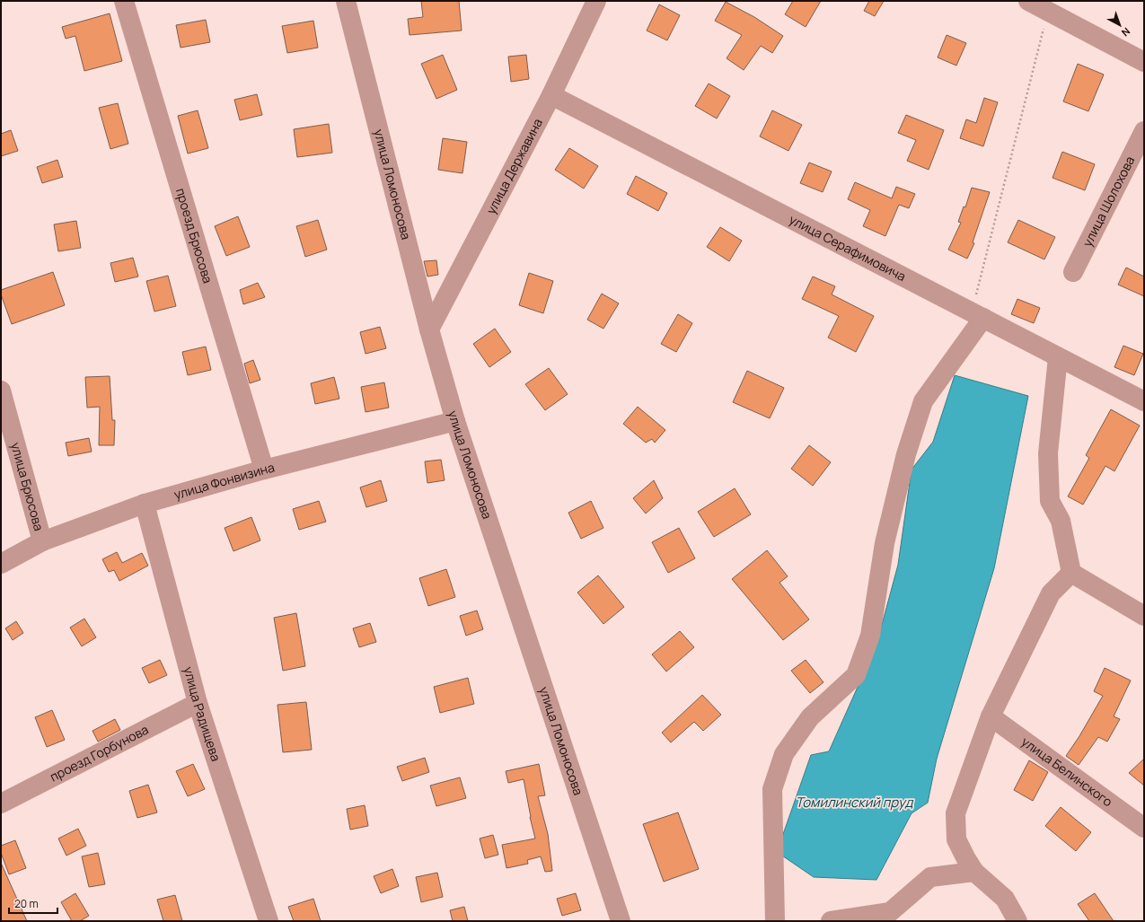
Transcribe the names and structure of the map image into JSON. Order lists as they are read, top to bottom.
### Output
{
  "streets": {
    "street": [
      "улица Державина",
      "улица Ломоносова",
      "улица Шолохова",
      "проезд Брюсова",
      "улица Серафимовича",
      "улица Фонвизина",
      "улица Брюсова",
      "улица Радищева",
      "проезд Горбунова",
      "улица Белинского"
    ]
  },
  "crossings": [
    ["улица Державина", "улица Ломоносова"],
    ["улица Державина", "улица Серафимовича"],
    ["улица Ломоносова", "улица Фонвизина"],
    ["проезд Брюсова", "улица Фонвизина"],
    ["улица Фонвизина", "улица Брюсова"],
    ["улица Фонвизина", "улица Радищева"],
    ["улица Радищева", "проезд Горбунова"]
  ],
  "water": ["Томилинский пруд"],
  "scale_bar": "20 m",
  "north": "bottom right"
}
